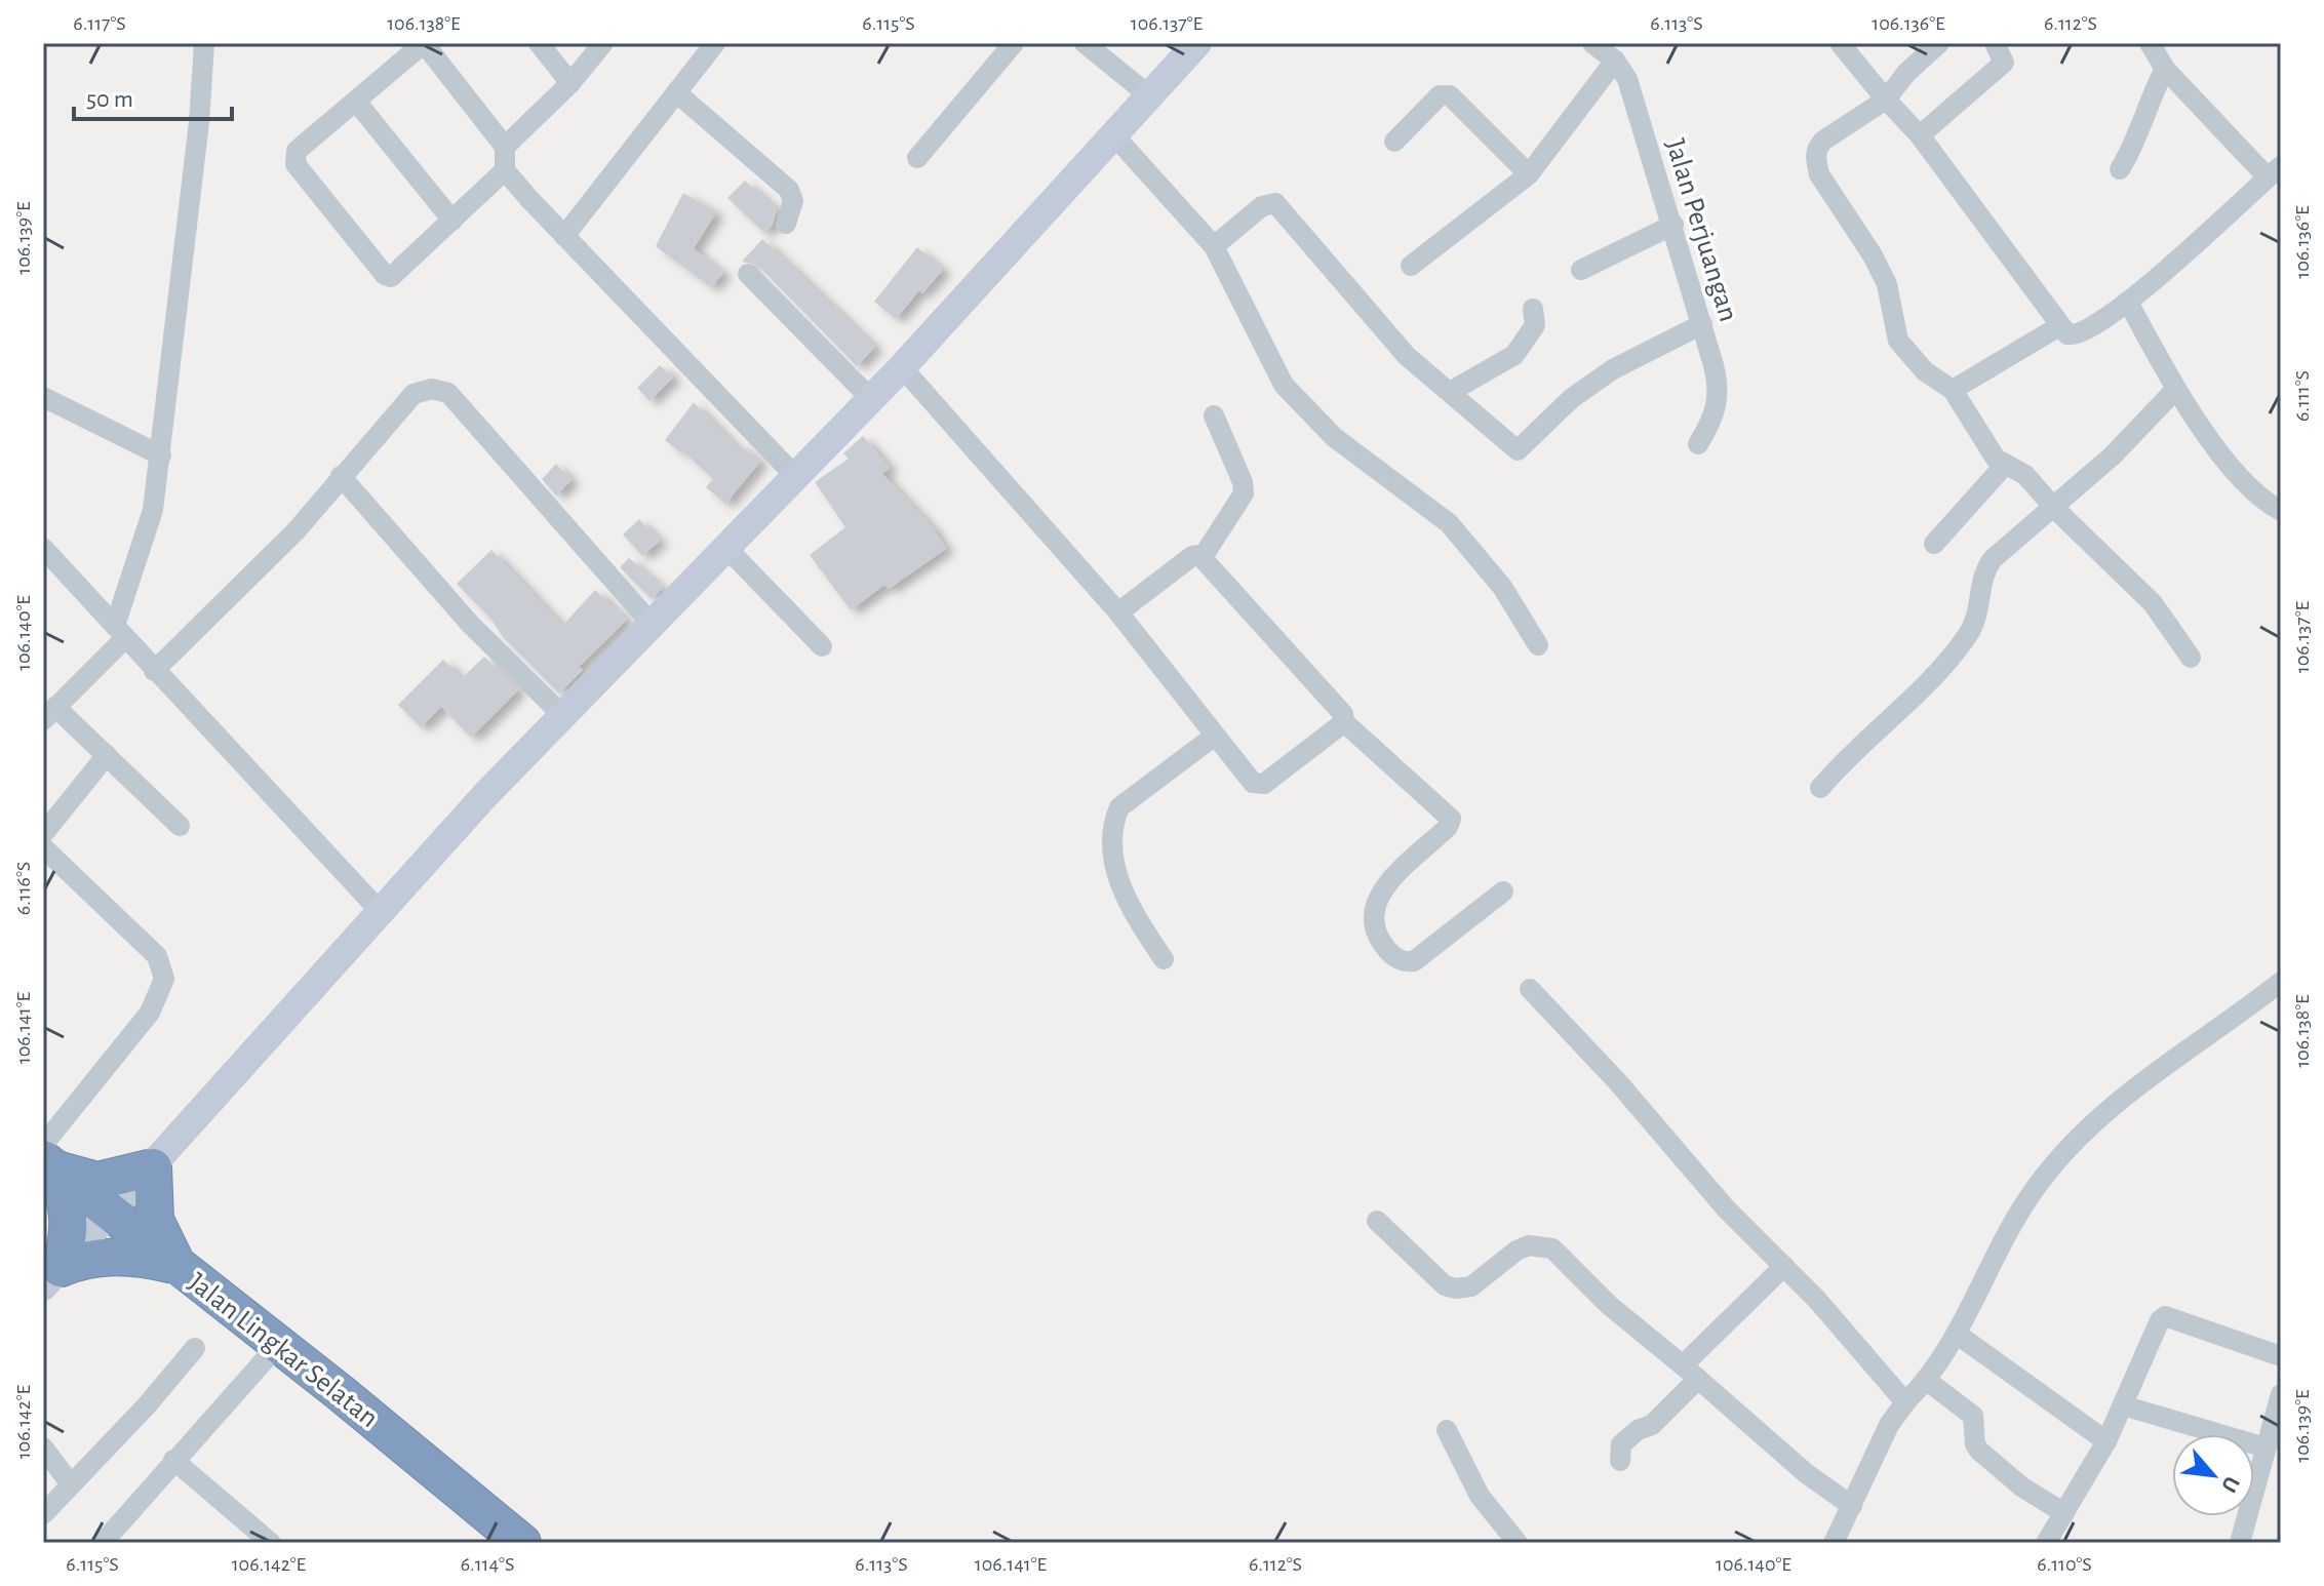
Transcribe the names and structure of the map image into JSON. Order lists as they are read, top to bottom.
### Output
{
  "streets": {
    "highway": ["Jalan Lingkar Selatan"],
    "street": ["Jalan Perjuangan"]
  },
  "scale_bar": "50 m",
  "north": "bottom right",
  "coordinates": [
    "6.117°S",
    "106.138°E",
    "6.115°S",
    "106.137°E",
    "6.113°S",
    "106.136°E",
    "6.112°S",
    "106.139°E",
    "6.111°S",
    "106.140°E",
    "6.116°S",
    "106.141°E",
    "106.142°E",
    "6.114°S",
    "6.110°S"
  ]
}
